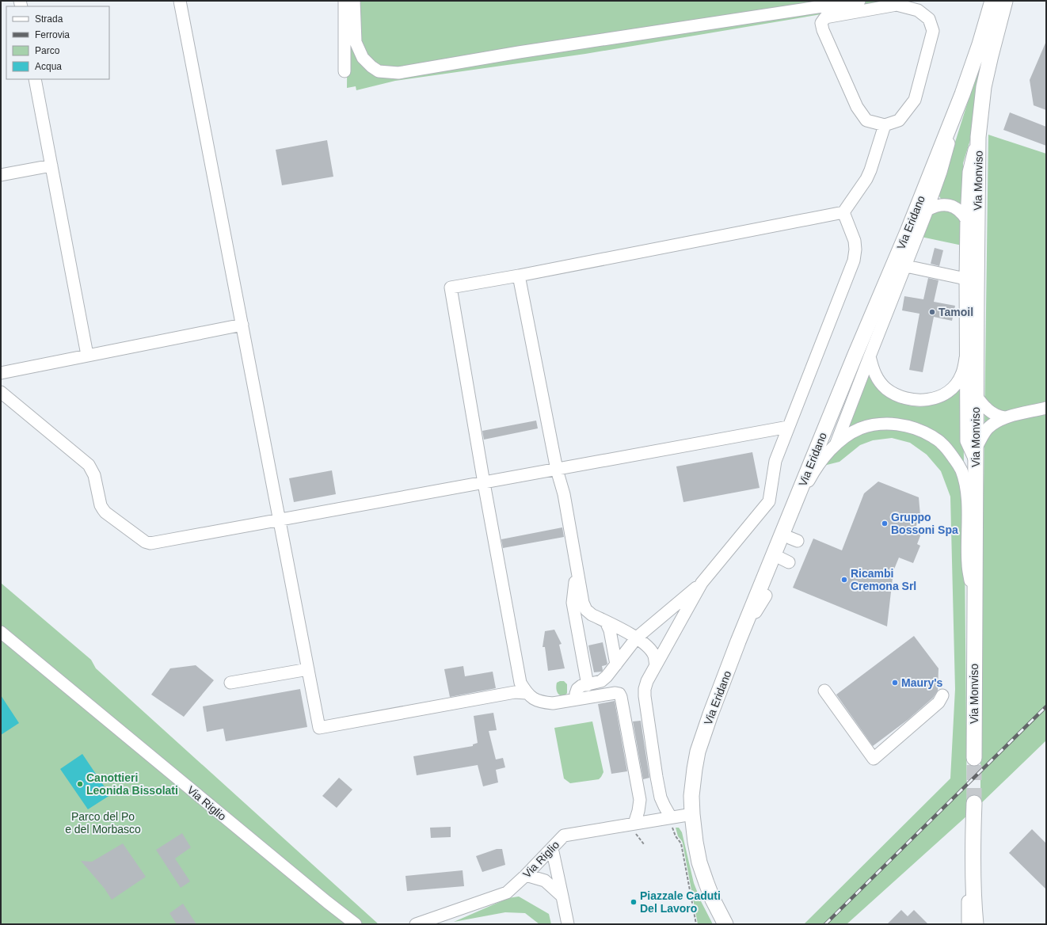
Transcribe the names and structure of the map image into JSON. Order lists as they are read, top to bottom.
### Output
{
  "streets": {
    "main road": ["Via Monviso", "Via Eridano"],
    "street": ["Via Riglio"]
  },
  "crossings": [
    ["Via Eridano", "Via Riglio"]
  ],
  "parks": ["Parco del Po e del Morbasco"],
  "places": [
    "Tamoil",
    "Gruppo Bossoni Spa",
    "Ricambi Cremona Srl",
    "Maury's",
    "Canottieri Leonida Bissolati",
    "Piazzale Caduti Del Lavoro"
  ],
  "legend": [
    "Strada",
    "Ferrovia",
    "Parco",
    "Acqua"
  ]
}
